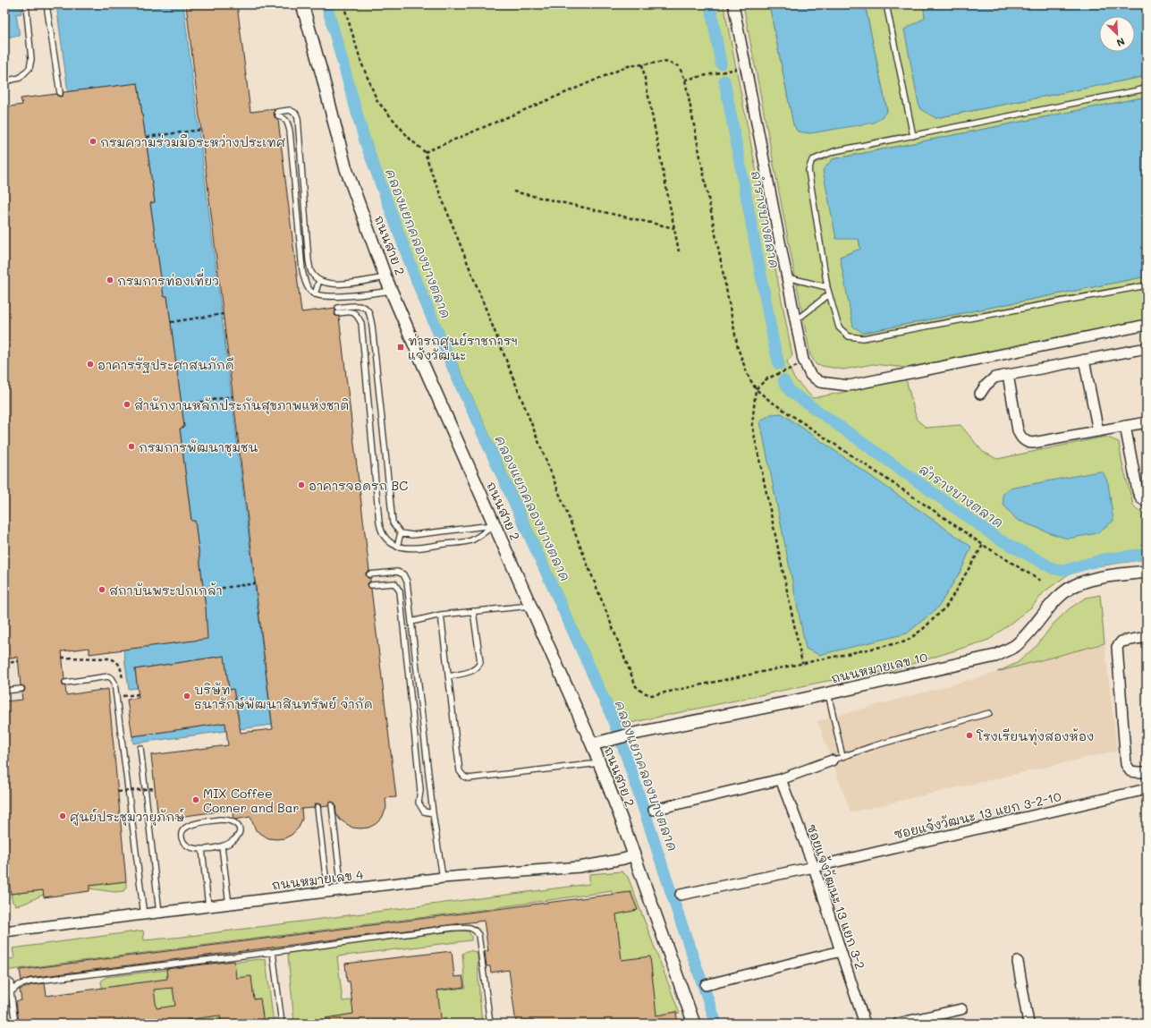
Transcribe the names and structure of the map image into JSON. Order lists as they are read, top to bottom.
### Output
{
  "streets": {
    "street": [
      "ถนนสาย 2",
      "ถนนหมายเลข 10",
      "ซอยแจ้งวัฒนะ 13 แยก 3-2-10",
      "ถนนหมายเลข 4",
      "ซอยแจ้งวัฒนะ 13 แยก 3-2"
    ]
  },
  "crossings": [
    ["ถนนสาย 2", "ถนนหมายเลข 10"],
    ["ถนนสาย 2", "ถนนหมายเลข 4"],
    ["ซอยแจ้งวัฒนะ 13 แยก 3-2-10", "ซอยแจ้งวัฒนะ 13 แยก 3-2"]
  ],
  "water": ["ลำรางบางตลาด", "คลองแยกคลองบางตลาด"],
  "places": {
    "other": [
      "กรมความร่วมมือระหว่างประเทศ",
      "กรมการท่องเที่ยว",
      "อาคารรัฐประศาสนภักดี",
      "สำนักงานหลักประกันสุขภาพแห่งชาติ",
      "กรมการพัฒนาชุมชน",
      "อาคารจอดรถ BC",
      "สถาบันพระปกเกล้า",
      "บริษัท ธนารักษ์พัฒนาสินทรัพย์ จำกัด",
      "โรงเรียนทุ่งสองห้อง",
      "MIX Coffee Corner and Bar",
      "ศูนย์ประชุมวายุภักษ์"
    ],
    "transit": ["ท่ารถศูนย์ราชการฯ แจ้งวัฒนะ"]
  },
  "north": "bottom right"
}
